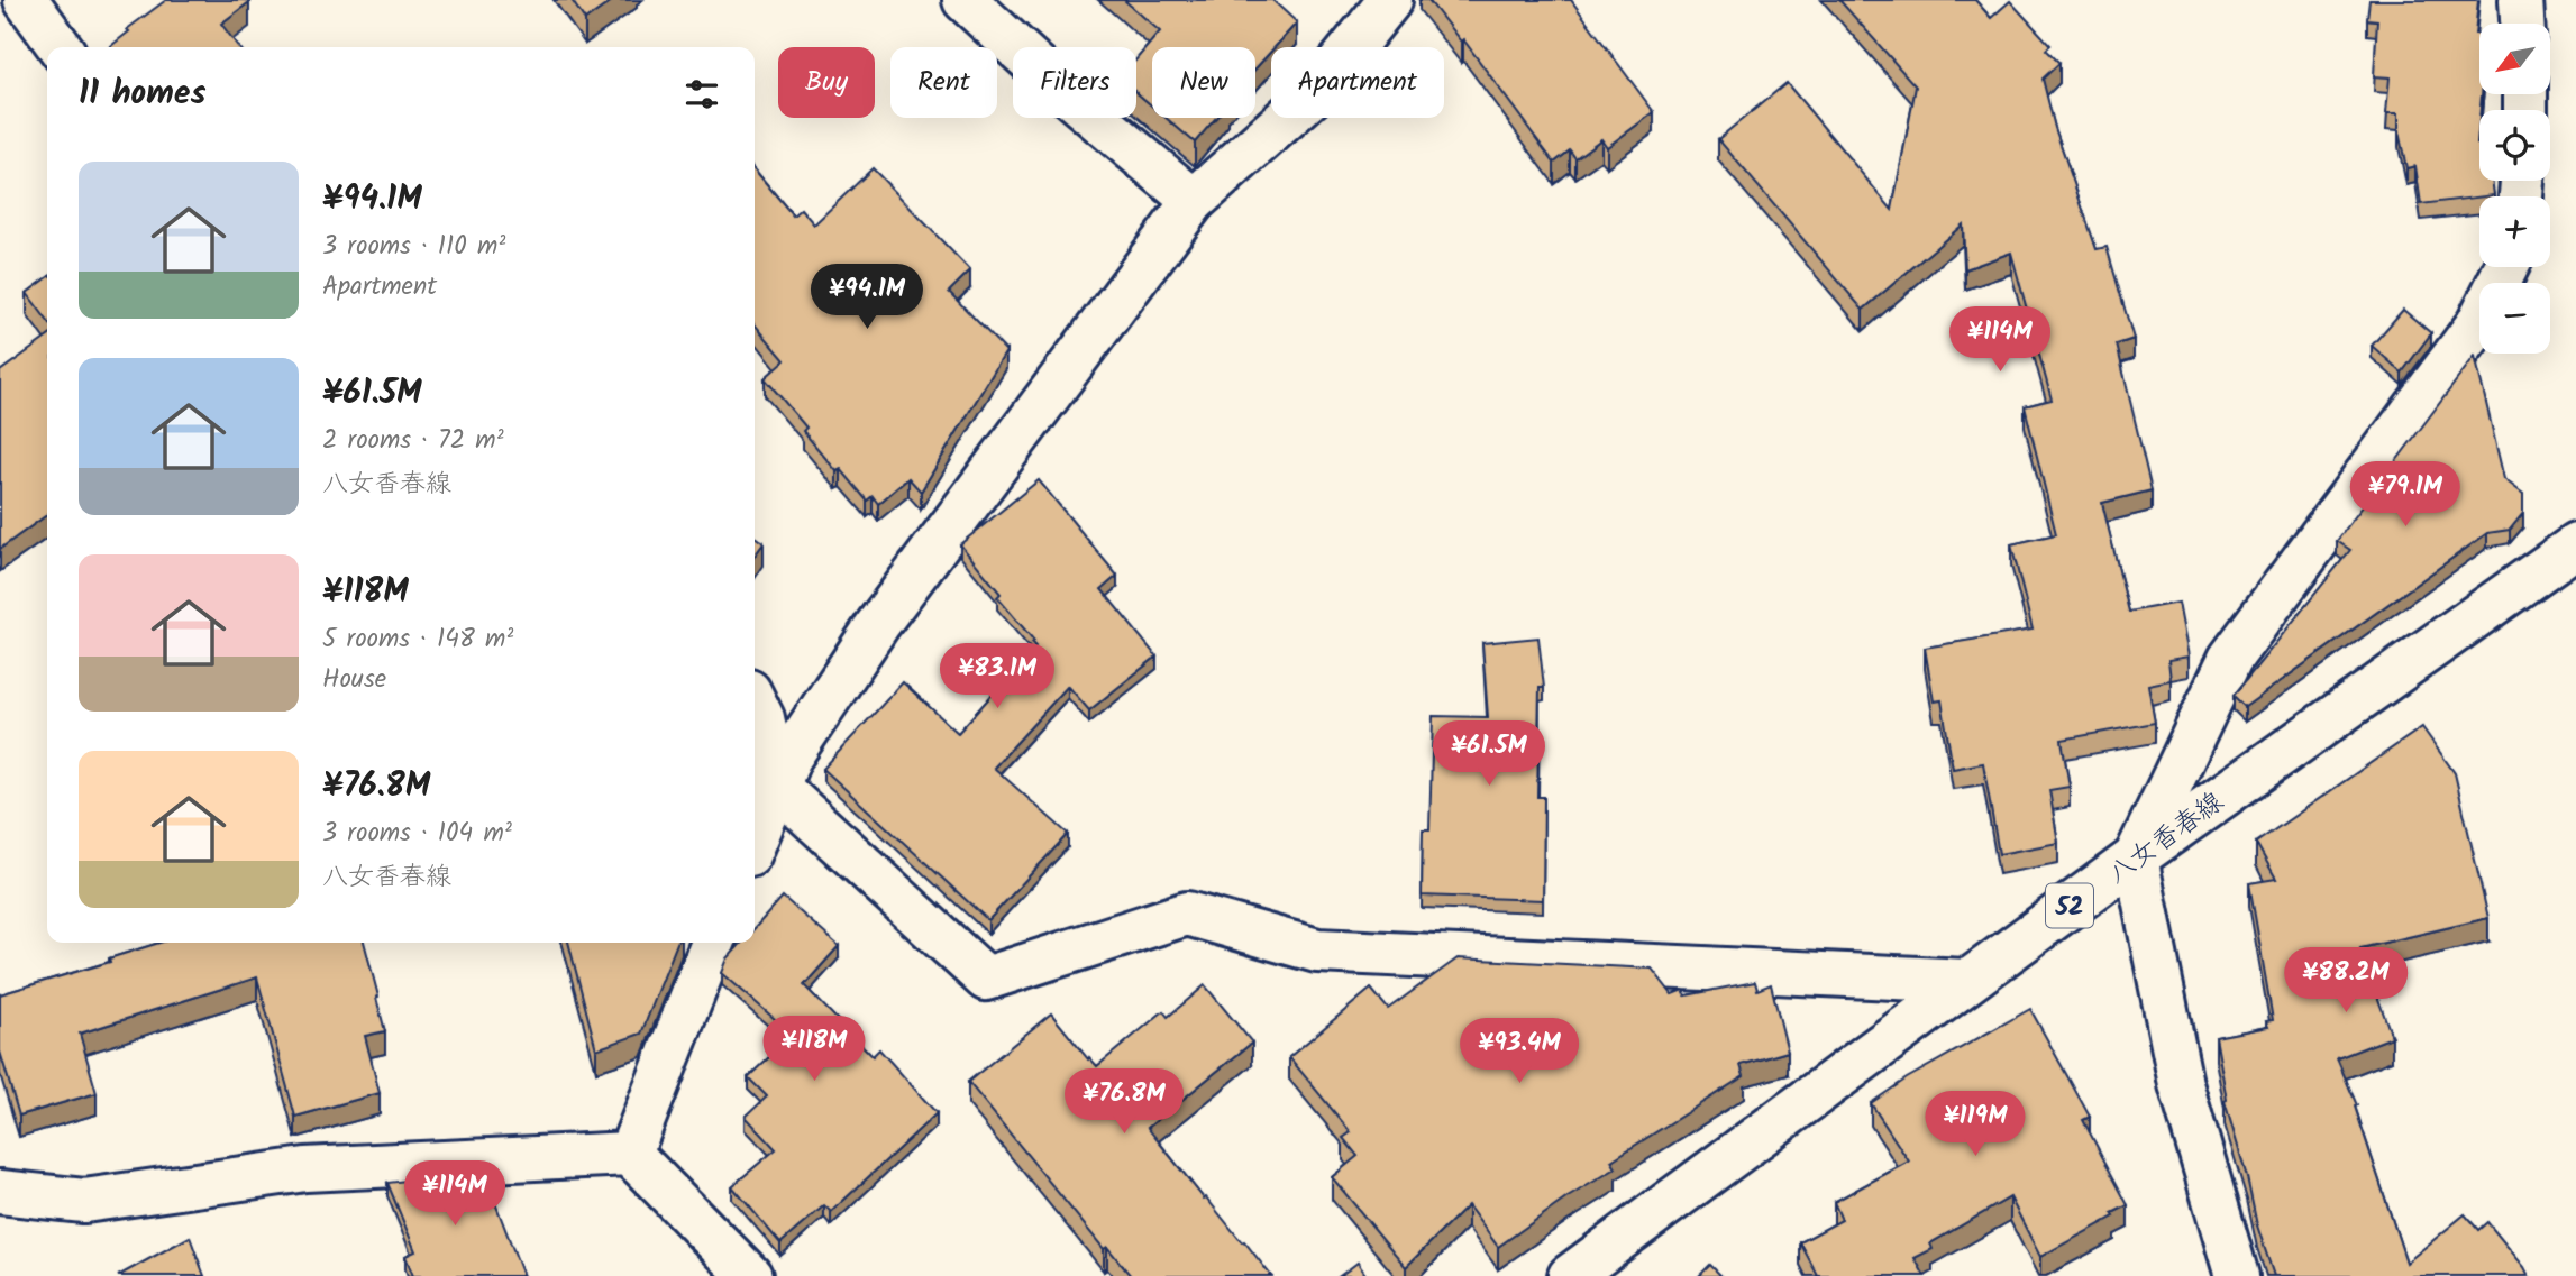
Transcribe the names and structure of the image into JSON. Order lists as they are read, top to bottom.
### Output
{
  "streets": {
    "street": ["八女香春線", "52"]
  },
  "north": "bottom left",
  "page": {
    "map_buttons": ["+", "−"],
    "chip": [
      "Buy",
      "Rent",
      "Filters",
      "New",
      "Apartment"
    ],
    "heading": "11 homes",
    "list": [
      {
        "name": "¥94.1M",
        "note": "3 rooms · 110 m² · Apartment"
      },
      {
        "name": "¥61.5M",
        "note": "2 rooms · 72 m² · 八女香春線"
      },
      {
        "name": "¥118M",
        "note": "5 rooms · 148 m² · House"
      },
      {
        "name": "¥76.8M",
        "note": "3 rooms · 104 m² · 八女香春線"
      }
    ],
    "price": [
      "¥94.1M",
      "¥114M",
      "¥79.1M",
      "¥83.1M",
      "¥61.5M",
      "¥88.2M",
      "¥118M",
      "¥93.4M",
      "¥76.8M",
      "¥119M",
      "¥114M"
    ]
  }
}
